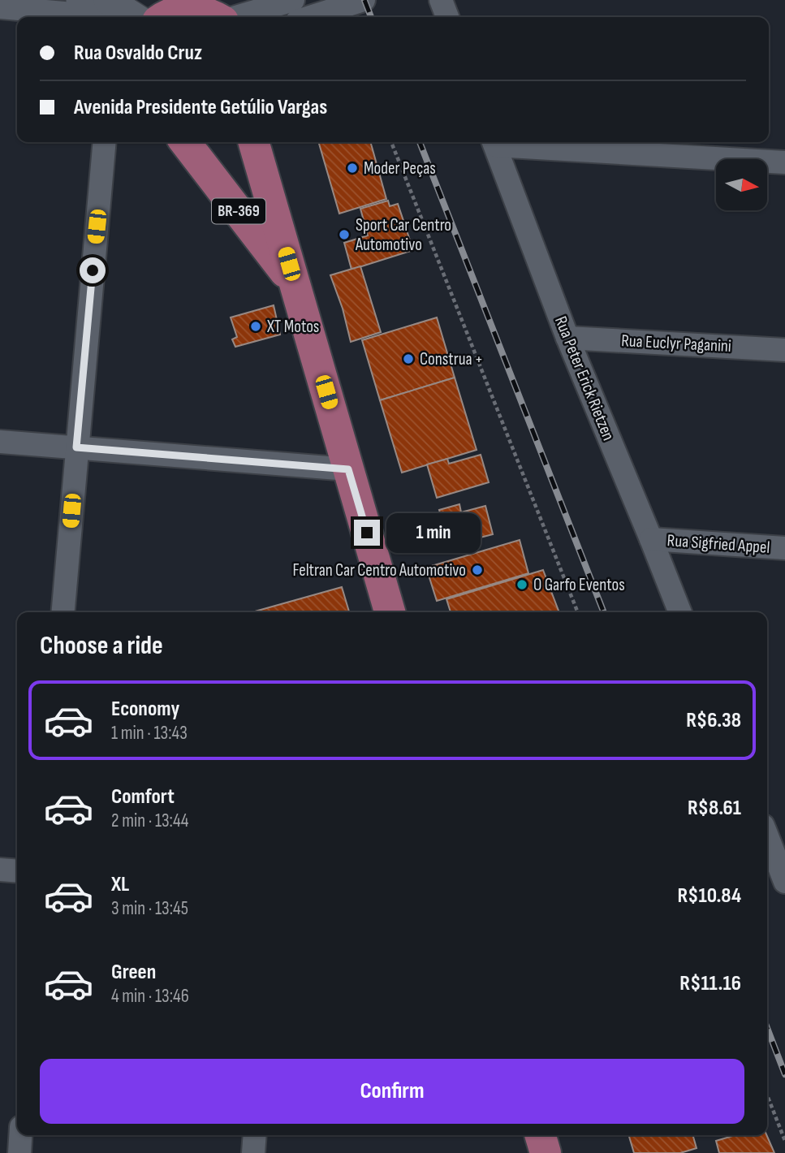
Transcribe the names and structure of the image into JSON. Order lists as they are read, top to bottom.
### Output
{
  "streets": {
    "main road": ["BR-369"],
    "street": ["Rua Euclyr Paganini", "Rua Peter Erick Rietzen", "Rua Sigfried Appel"]
  },
  "crossings": [
    ["Rua Euclyr Paganini", "Rua Peter Erick Rietzen"],
    ["Rua Peter Erick Rietzen", "Rua Sigfried Appel"]
  ],
  "places": [
    "Moder Peças",
    "Sport Car Centro Automotivo",
    "XT Motos",
    "Construa +",
    "Feltran Car Centro Automotivo",
    "O Garfo Eventos"
  ],
  "north": "right",
  "page": {
    "banner": ["Rua Osvaldo Cruz", "Avenida Presidente Getúlio Vargas"],
    "bubble": "1 min",
    "heading": "Choose a ride",
    "list": [
      {
        "name": "Economy",
        "note": "1 min · 13:43",
        "value": "R$6.38"
      },
      {
        "name": "Comfort",
        "note": "2 min · 13:44",
        "value": "R$8.61"
      },
      {
        "name": "XL",
        "note": "3 min · 13:45",
        "value": "R$10.84"
      },
      {
        "name": "Green",
        "note": "4 min · 13:46",
        "value": "R$11.16"
      }
    ],
    "buttons": "Confirm"
  }
}
